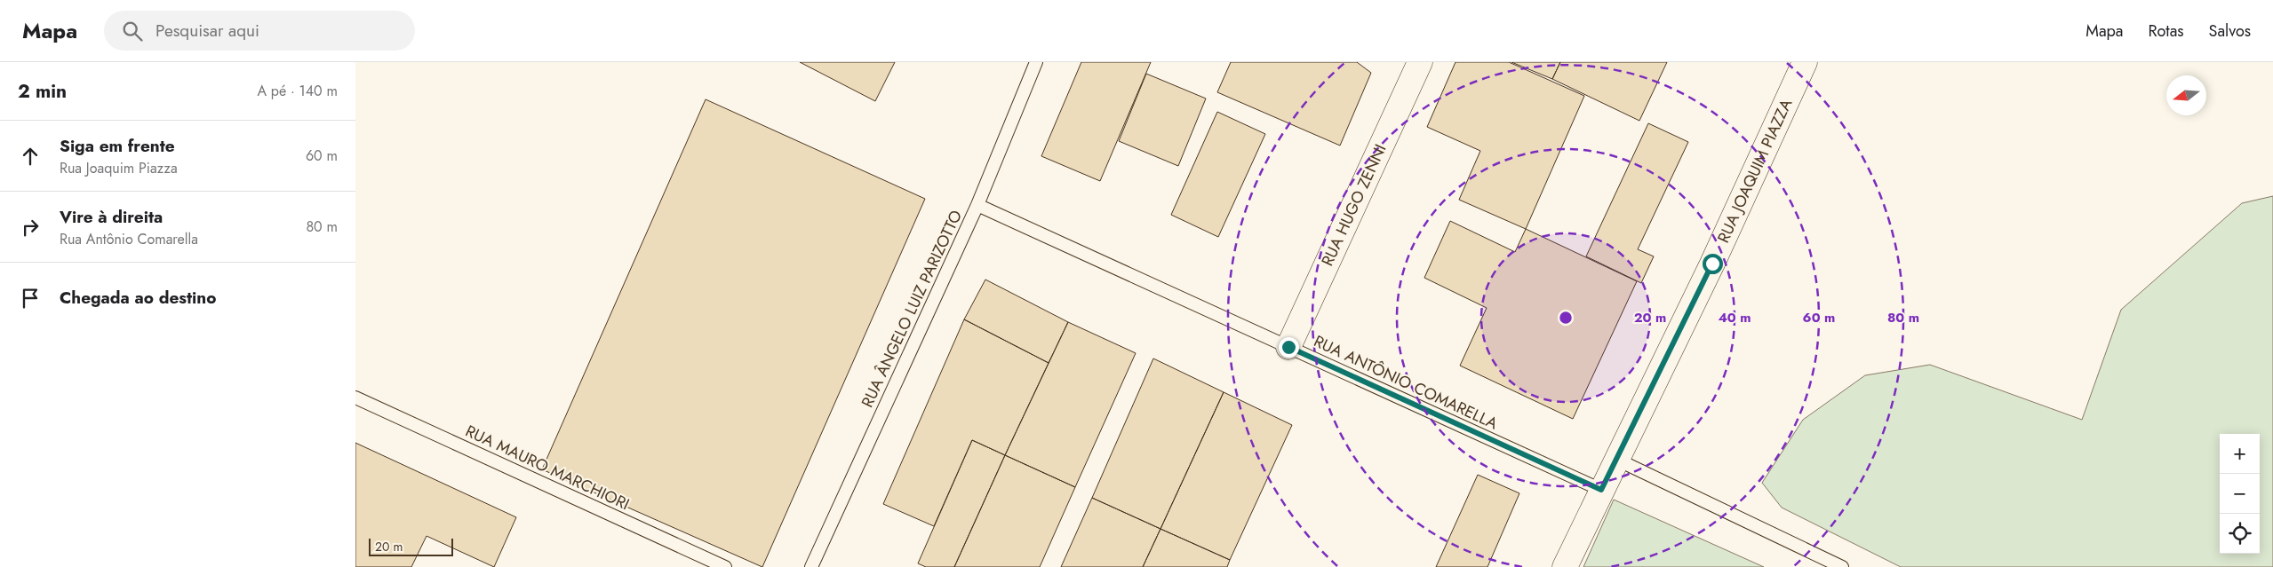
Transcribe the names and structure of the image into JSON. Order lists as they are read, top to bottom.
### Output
{
  "streets": {
    "street": ["RUA JOAQUIM PIAZZA", "RUA HUGO ZENNI"],
    "lane": ["RUA ÂNGELO LUIZ PARIZOTTO", "RUA ANTÔNIO COMARELLA", "RUA MAURO MARCHIORI"]
  },
  "crossings": [
    ["RUA JOAQUIM PIAZZA", "RUA ANTÔNIO COMARELLA"],
    ["RUA HUGO ZENNI", "RUA ANTÔNIO COMARELLA"],
    ["RUA ÂNGELO LUIZ PARIZOTTO", "RUA ANTÔNIO COMARELLA"]
  ],
  "scale_bar": "20 m",
  "north": "left",
  "page": {
    "header": "Mapa",
    "search": "Pesquisar aqui",
    "nav": ["Mapa", "Rotas", "Salvos"],
    "heading": ["2 min", "A pé · 140 m"],
    "list": [
      ["Siga em frente", "Rua Joaquim Piazza", "60 m"],
      ["Vire à direita", "Rua Antônio Comarella", "80 m"],
      "Chegada ao destino"
    ],
    "map_buttons": ["+", "−"],
    "scale": "20 m"
  },
  "rings": [
    "20 m",
    "40 m",
    "60 m",
    "80 m"
  ]
}
